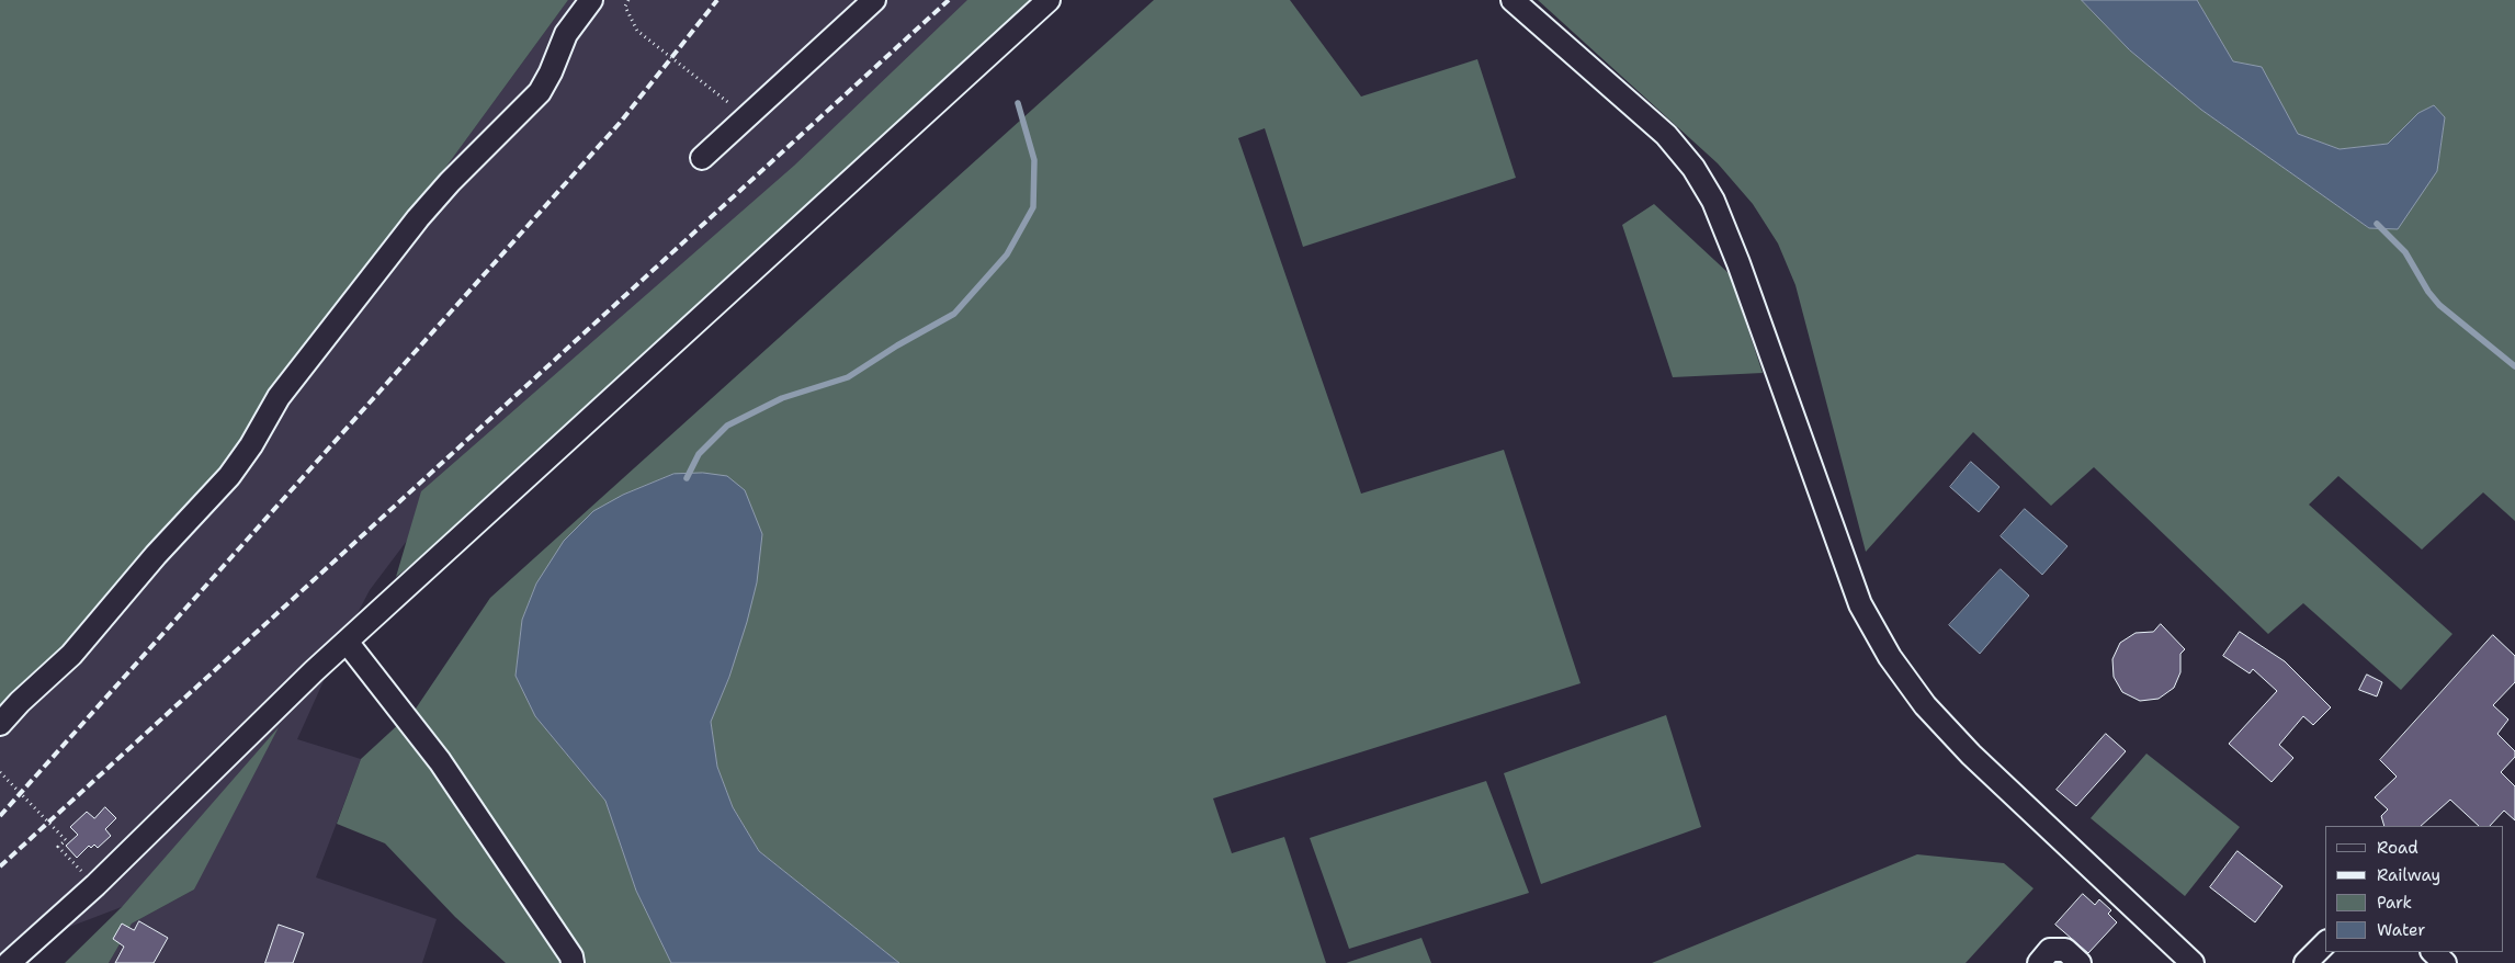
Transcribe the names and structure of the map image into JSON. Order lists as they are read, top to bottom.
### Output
{
  "legend": [
    "Road",
    "Railway",
    "Park",
    "Water"
  ]
}
